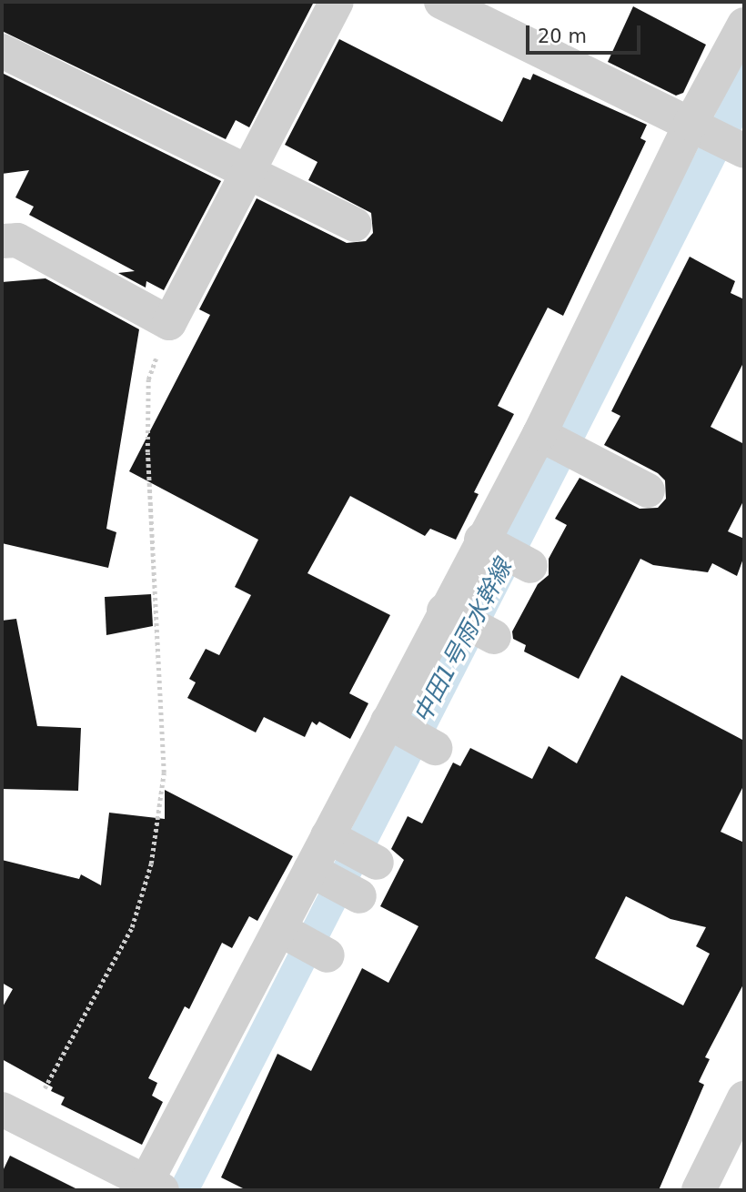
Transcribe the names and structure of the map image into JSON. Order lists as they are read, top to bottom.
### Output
{
  "water": ["中田1号雨水幹線"],
  "scale_bar": "20 m"
}
